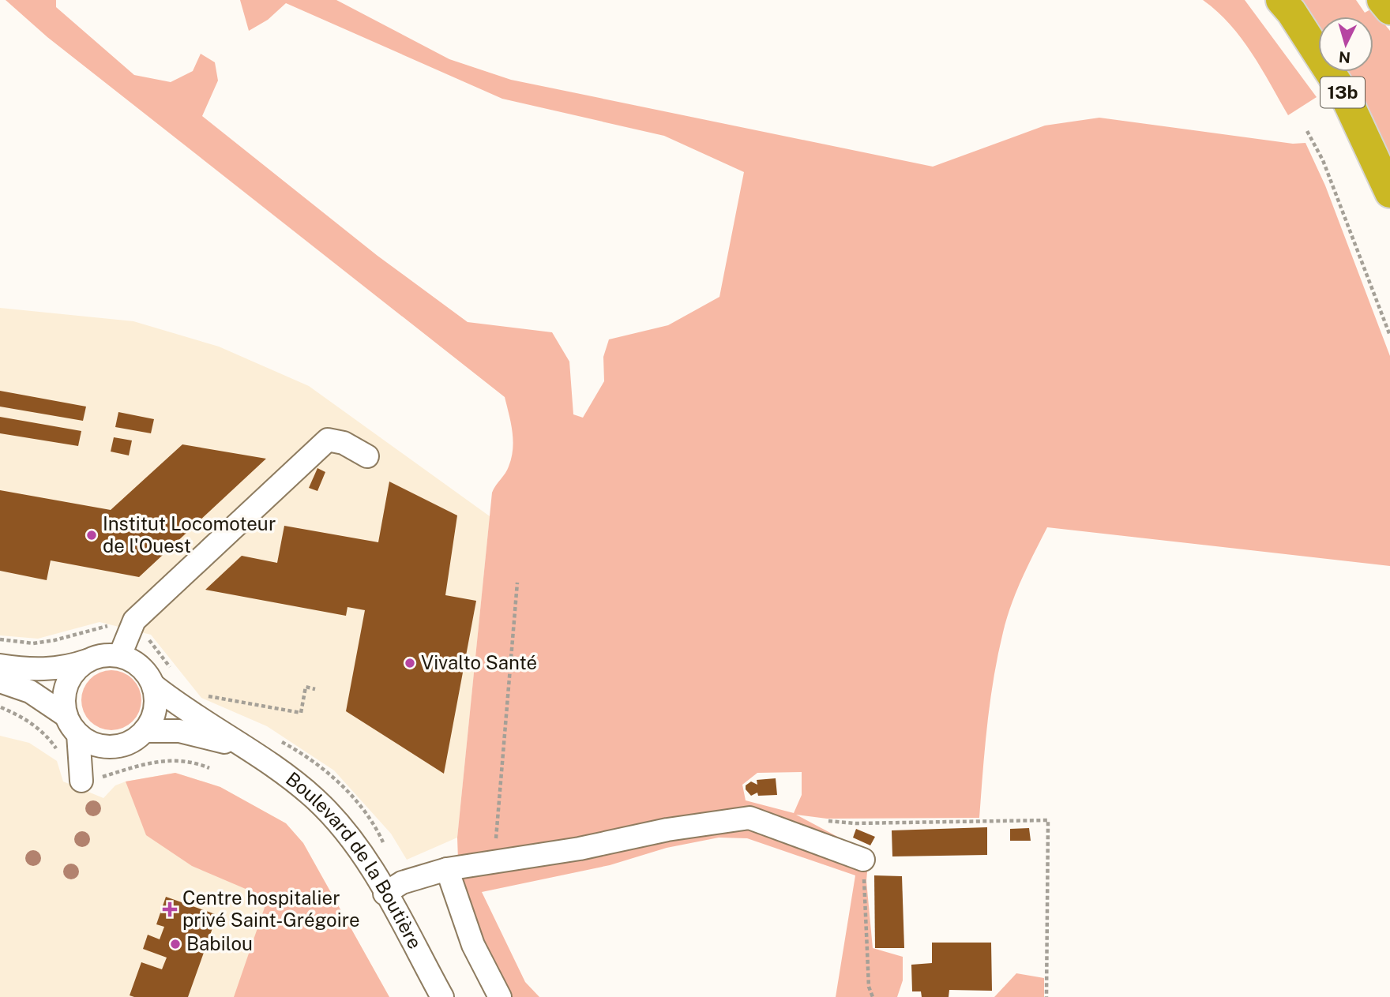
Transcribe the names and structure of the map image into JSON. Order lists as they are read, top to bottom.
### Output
{
  "streets": {
    "highway": ["13b"],
    "street": ["Boulevard de la Boutière"]
  },
  "places": {
    "other": ["Institut Locomoteur de l'Ouest", "Vivalto Santé", "Babilou"],
    "health": ["Centre hospitalier privé Saint-Grégoire"]
  },
  "north": "bottom"
}
